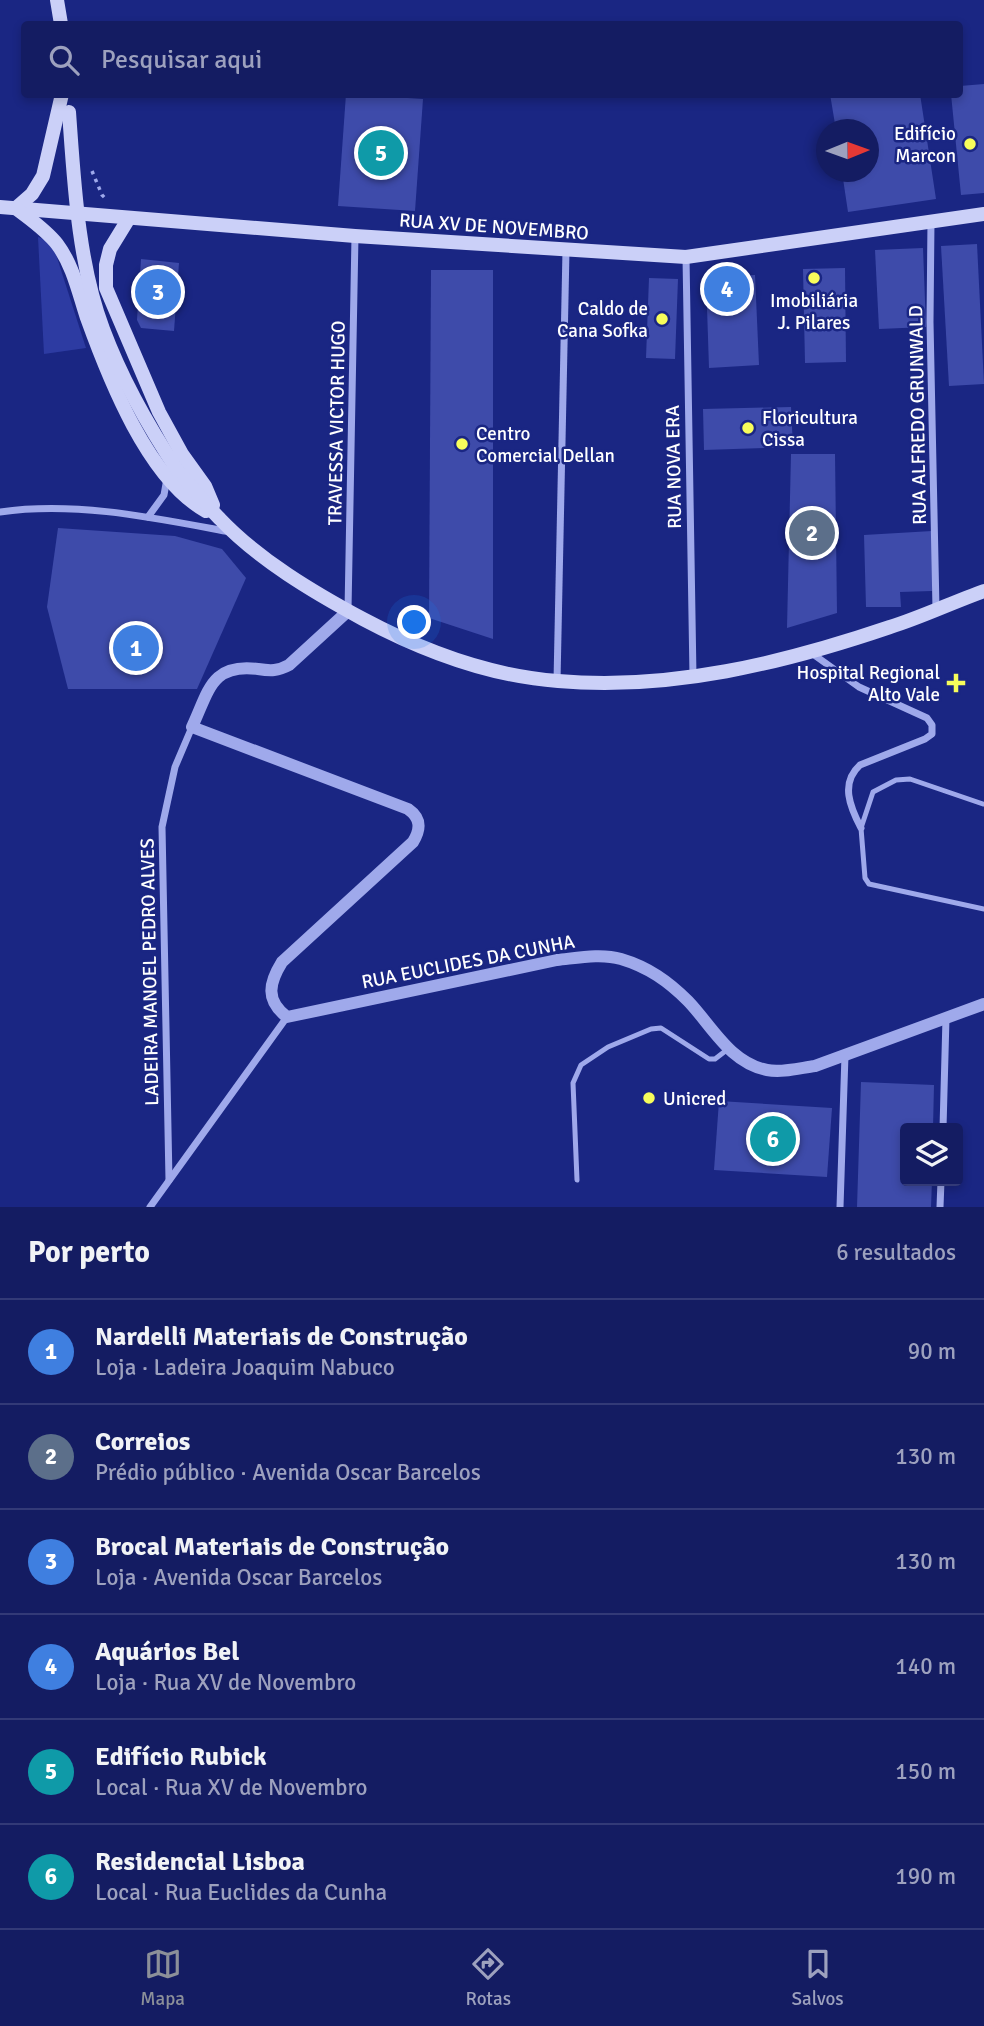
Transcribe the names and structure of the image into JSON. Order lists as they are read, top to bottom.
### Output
{
  "streets": {
    "main road": ["RUA XV DE NOVEMBRO"],
    "street": [
      "RUA ALFREDO GRUNWALD",
      "TRAVESSA VICTOR HUGO",
      "RUA NOVA ERA",
      "RUA EUCLIDES DA CUNHA",
      "LADEIRA MANOEL PEDRO ALVES"
    ]
  },
  "crossings": [
    ["RUA XV DE NOVEMBRO", "RUA ALFREDO GRUNWALD"],
    ["RUA XV DE NOVEMBRO", "TRAVESSA VICTOR HUGO"],
    ["RUA XV DE NOVEMBRO", "RUA NOVA ERA"]
  ],
  "places": {
    "other": [
      "Edifício Marcon",
      "Imobiliária J. Pilares",
      "Caldo de Cana Sofka",
      "Floricultura Cissa",
      "Centro Comercial Dellan",
      "Unicred"
    ],
    "health": ["Hospital Regional Alto Vale"]
  },
  "north": "right",
  "page": {
    "search": "Pesquisar aqui",
    "pins": [
      "5",
      "4",
      "3",
      "2",
      "1",
      "6"
    ],
    "heading": ["Por perto", "6 resultados"],
    "list": [
      {
        "mark": "1",
        "name": "Nardelli Materiais de Construção",
        "note": "Loja · Ladeira Joaquim Nabuco",
        "value": "90 m"
      },
      {
        "mark": "2",
        "name": "Correios",
        "note": "Prédio público · Avenida Oscar Barcelos",
        "value": "130 m"
      },
      {
        "mark": "3",
        "name": "Brocal Materiais de Construção",
        "note": "Loja · Avenida Oscar Barcelos",
        "value": "130 m"
      },
      {
        "mark": "4",
        "name": "Aquários Bel",
        "note": "Loja · Rua XV de Novembro",
        "value": "140 m"
      },
      {
        "mark": "5",
        "name": "Edifício Rubick",
        "note": "Local · Rua XV de Novembro",
        "value": "150 m"
      },
      {
        "mark": "6",
        "name": "Residencial Lisboa",
        "note": "Local · Rua Euclides da Cunha",
        "value": "190 m"
      }
    ],
    "nav": ["Mapa", "Rotas", "Salvos"]
  }
}
